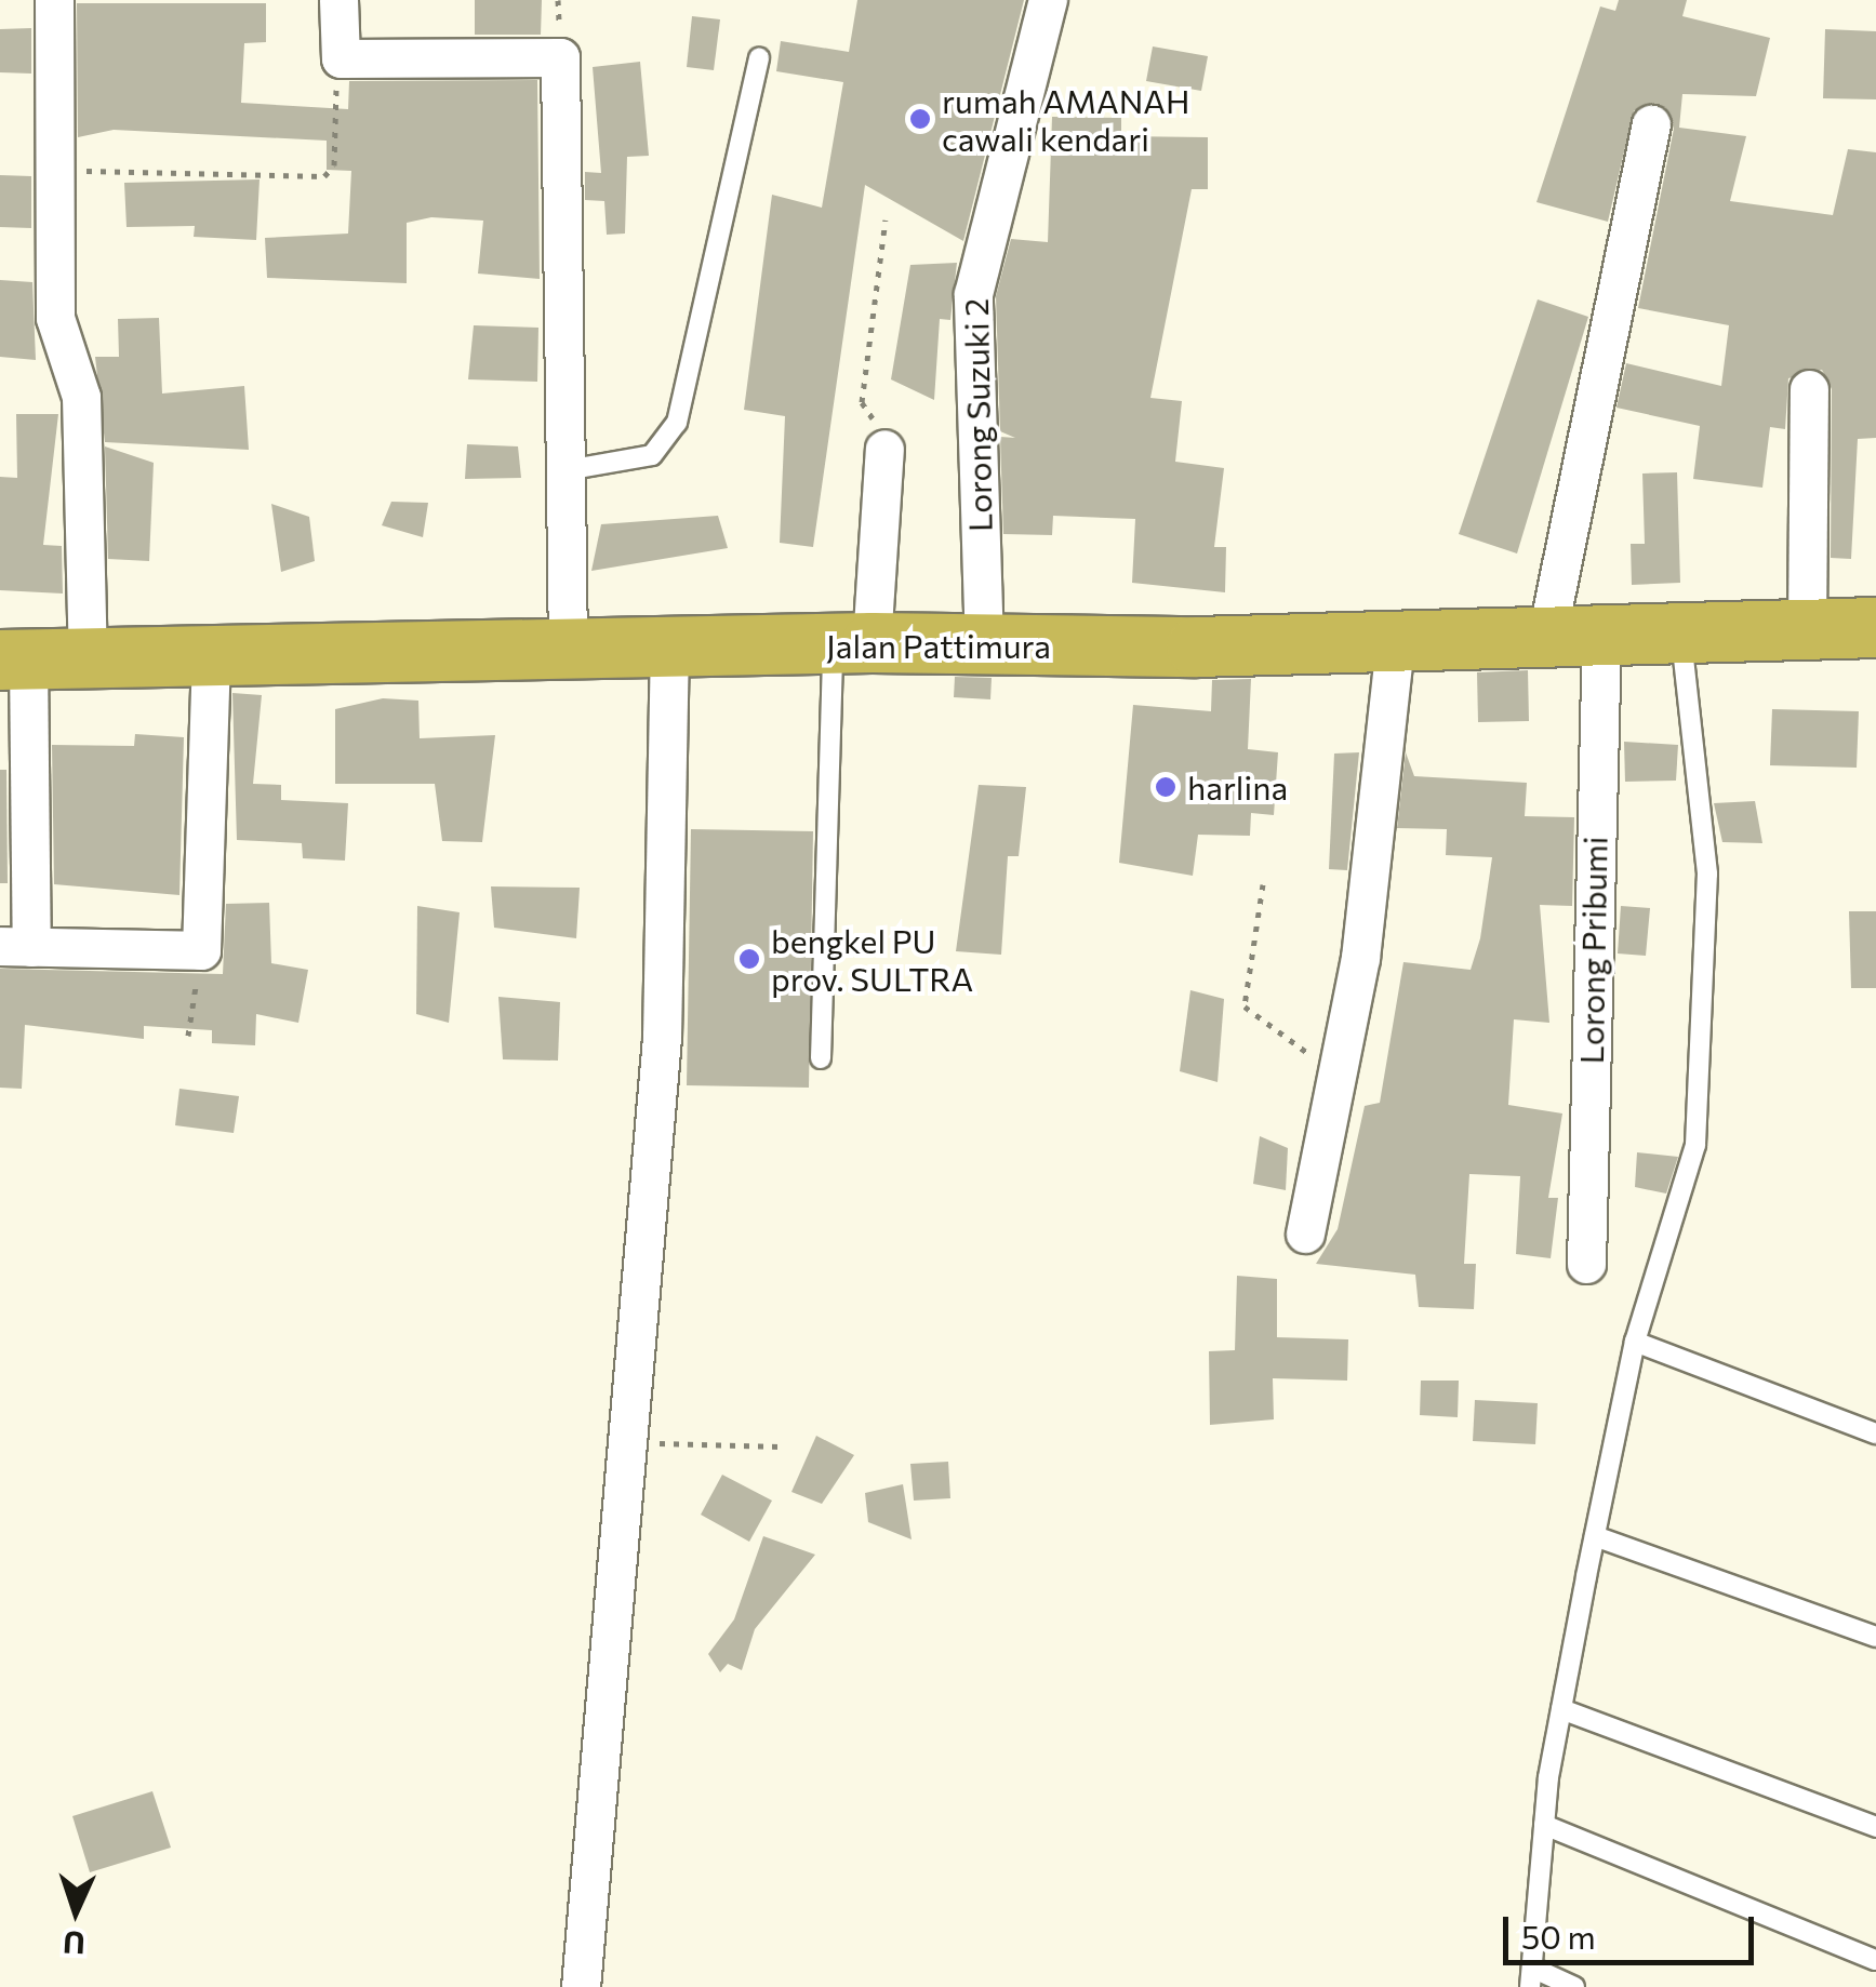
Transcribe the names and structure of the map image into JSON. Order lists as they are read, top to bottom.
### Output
{
  "streets": {
    "highway": ["Jalan Pattimura"],
    "street": ["Lorong Suzuki 2", "Lorong Pribumi"]
  },
  "crossings": [
    ["Lorong Suzuki 2", "Jalan Pattimura"],
    ["Jalan Pattimura", "Lorong Pribumi"]
  ],
  "places": ["rumah AMANAH cawali kendari", "harlina", "bengkel PU prov. SULTRA"],
  "scale_bar": "50 m",
  "north": "bottom"
}
